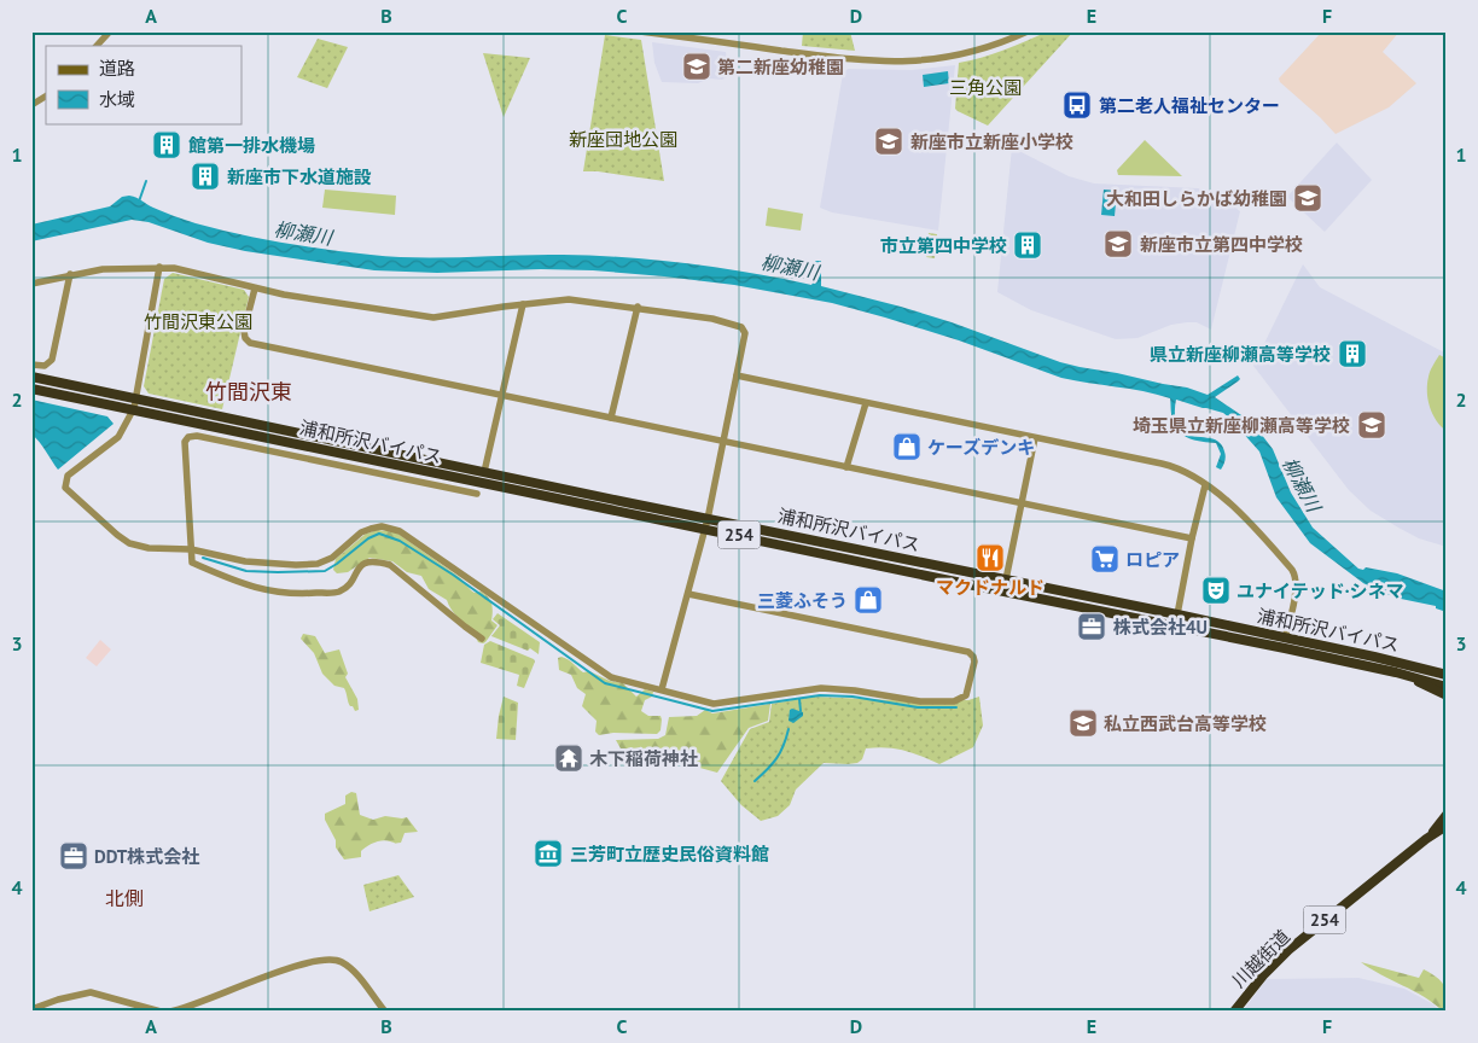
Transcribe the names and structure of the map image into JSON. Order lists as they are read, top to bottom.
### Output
{
  "streets": {
    "highway": ["浦和所沢バイパス", "254", "川越街道"]
  },
  "crossings": [
    ["浦和所沢バイパス", "254"]
  ],
  "districts": ["竹間沢東", "北側"],
  "water": ["柳瀬川"],
  "parks": ["三角公園", "新座団地公園", "竹間沢東公園"],
  "places": {
    "school or university": [
      "第二新座幼稚園",
      "新座市立新座小学校",
      "大和田しらかば幼稚園",
      "新座市立第四中学校",
      "埼玉県立新座柳瀬高等学校",
      "私立西武台高等学校"
    ],
    "bus stop": ["第二老人福祉センター"],
    "building": [
      "館第一排水機場",
      "新座市下水道施設",
      "市立第四中学校",
      "県立新座柳瀬高等学校"
    ],
    "shop": ["ケーズデンキ", "三菱ふそう"],
    "restaurant": ["マクドナルド"],
    "supermarket": ["ロピア"],
    "theatre": ["ユナイテッド·シネマ"],
    "office": ["株式会社4U", "DDT株式会社"],
    "temple": ["木下稲荷神社"],
    "museum": ["三芳町立歴史民俗資料館"]
  },
  "legend": ["道路", "水域"],
  "grid": {
    "columns": [
      "A",
      "B",
      "C",
      "D",
      "E",
      "F"
    ],
    "rows": [
      "1",
      "2",
      "3",
      "4"
    ]
  }
}
